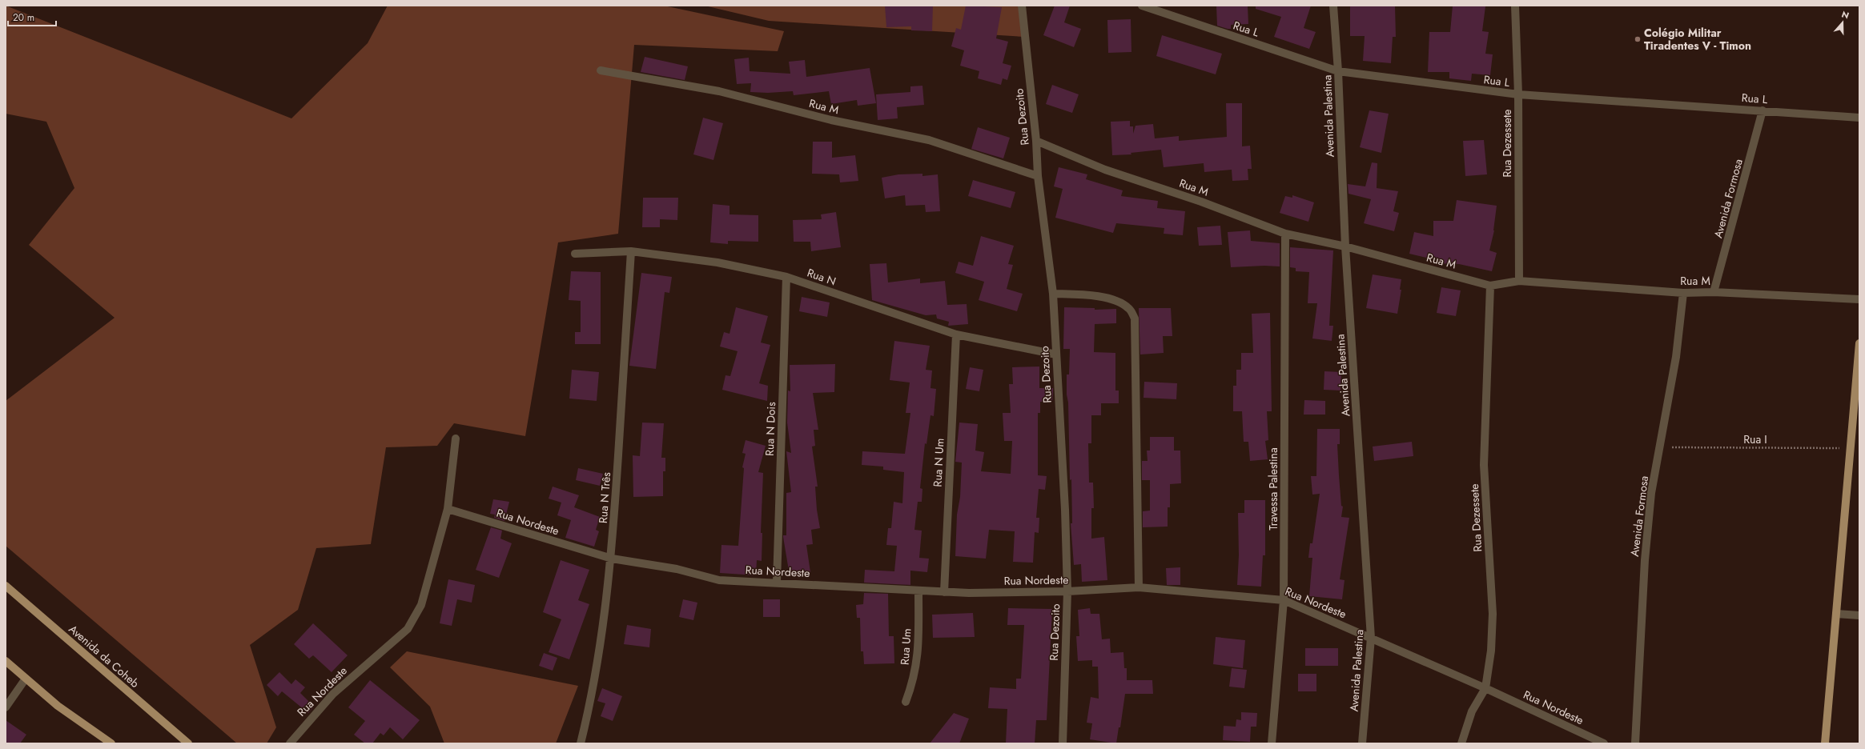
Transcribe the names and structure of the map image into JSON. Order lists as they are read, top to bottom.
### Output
{
  "streets": {
    "main road": ["Avenida da Coheb"],
    "street": [
      "Rua L",
      "Rua M",
      "Avenida Palestina",
      "Rua Dezoito",
      "Rua Dezessete",
      "Avenida Formosa",
      "Rua N",
      "Rua N Dois",
      "Rua N Um",
      "Travessa Palestina",
      "Rua N Três",
      "Rua Nordeste",
      "Rua Um"
    ],
    "path": ["Rua I"]
  },
  "crossings": [
    ["Rua L", "Avenida Palestina"],
    ["Rua L", "Rua Dezessete"],
    ["Rua L", "Avenida Formosa"],
    ["Rua M", "Avenida Palestina"],
    ["Rua M", "Rua Dezoito"],
    ["Rua M", "Rua Dezessete"],
    ["Rua M", "Avenida Formosa"],
    ["Rua M", "Travessa Palestina"],
    ["Avenida Palestina", "Rua Nordeste"],
    ["Rua Dezoito", "Rua N"],
    ["Rua Dezoito", "Rua Nordeste"],
    ["Rua Dezessete", "Rua Nordeste"],
    ["Avenida Formosa", "Rua I"],
    ["Rua N", "Rua N Dois"],
    ["Rua N", "Rua N Um"],
    ["Rua N", "Rua N Três"],
    ["Rua N Dois", "Rua Nordeste"],
    ["Rua N Um", "Rua Nordeste"],
    ["Travessa Palestina", "Rua Nordeste"],
    ["Rua N Três", "Rua Nordeste"],
    ["Rua Nordeste", "Rua Um"]
  ],
  "places": ["Colégio Militar Tiradentes V - Timon"],
  "scale_bar": "20 m",
  "north": "top"
}
